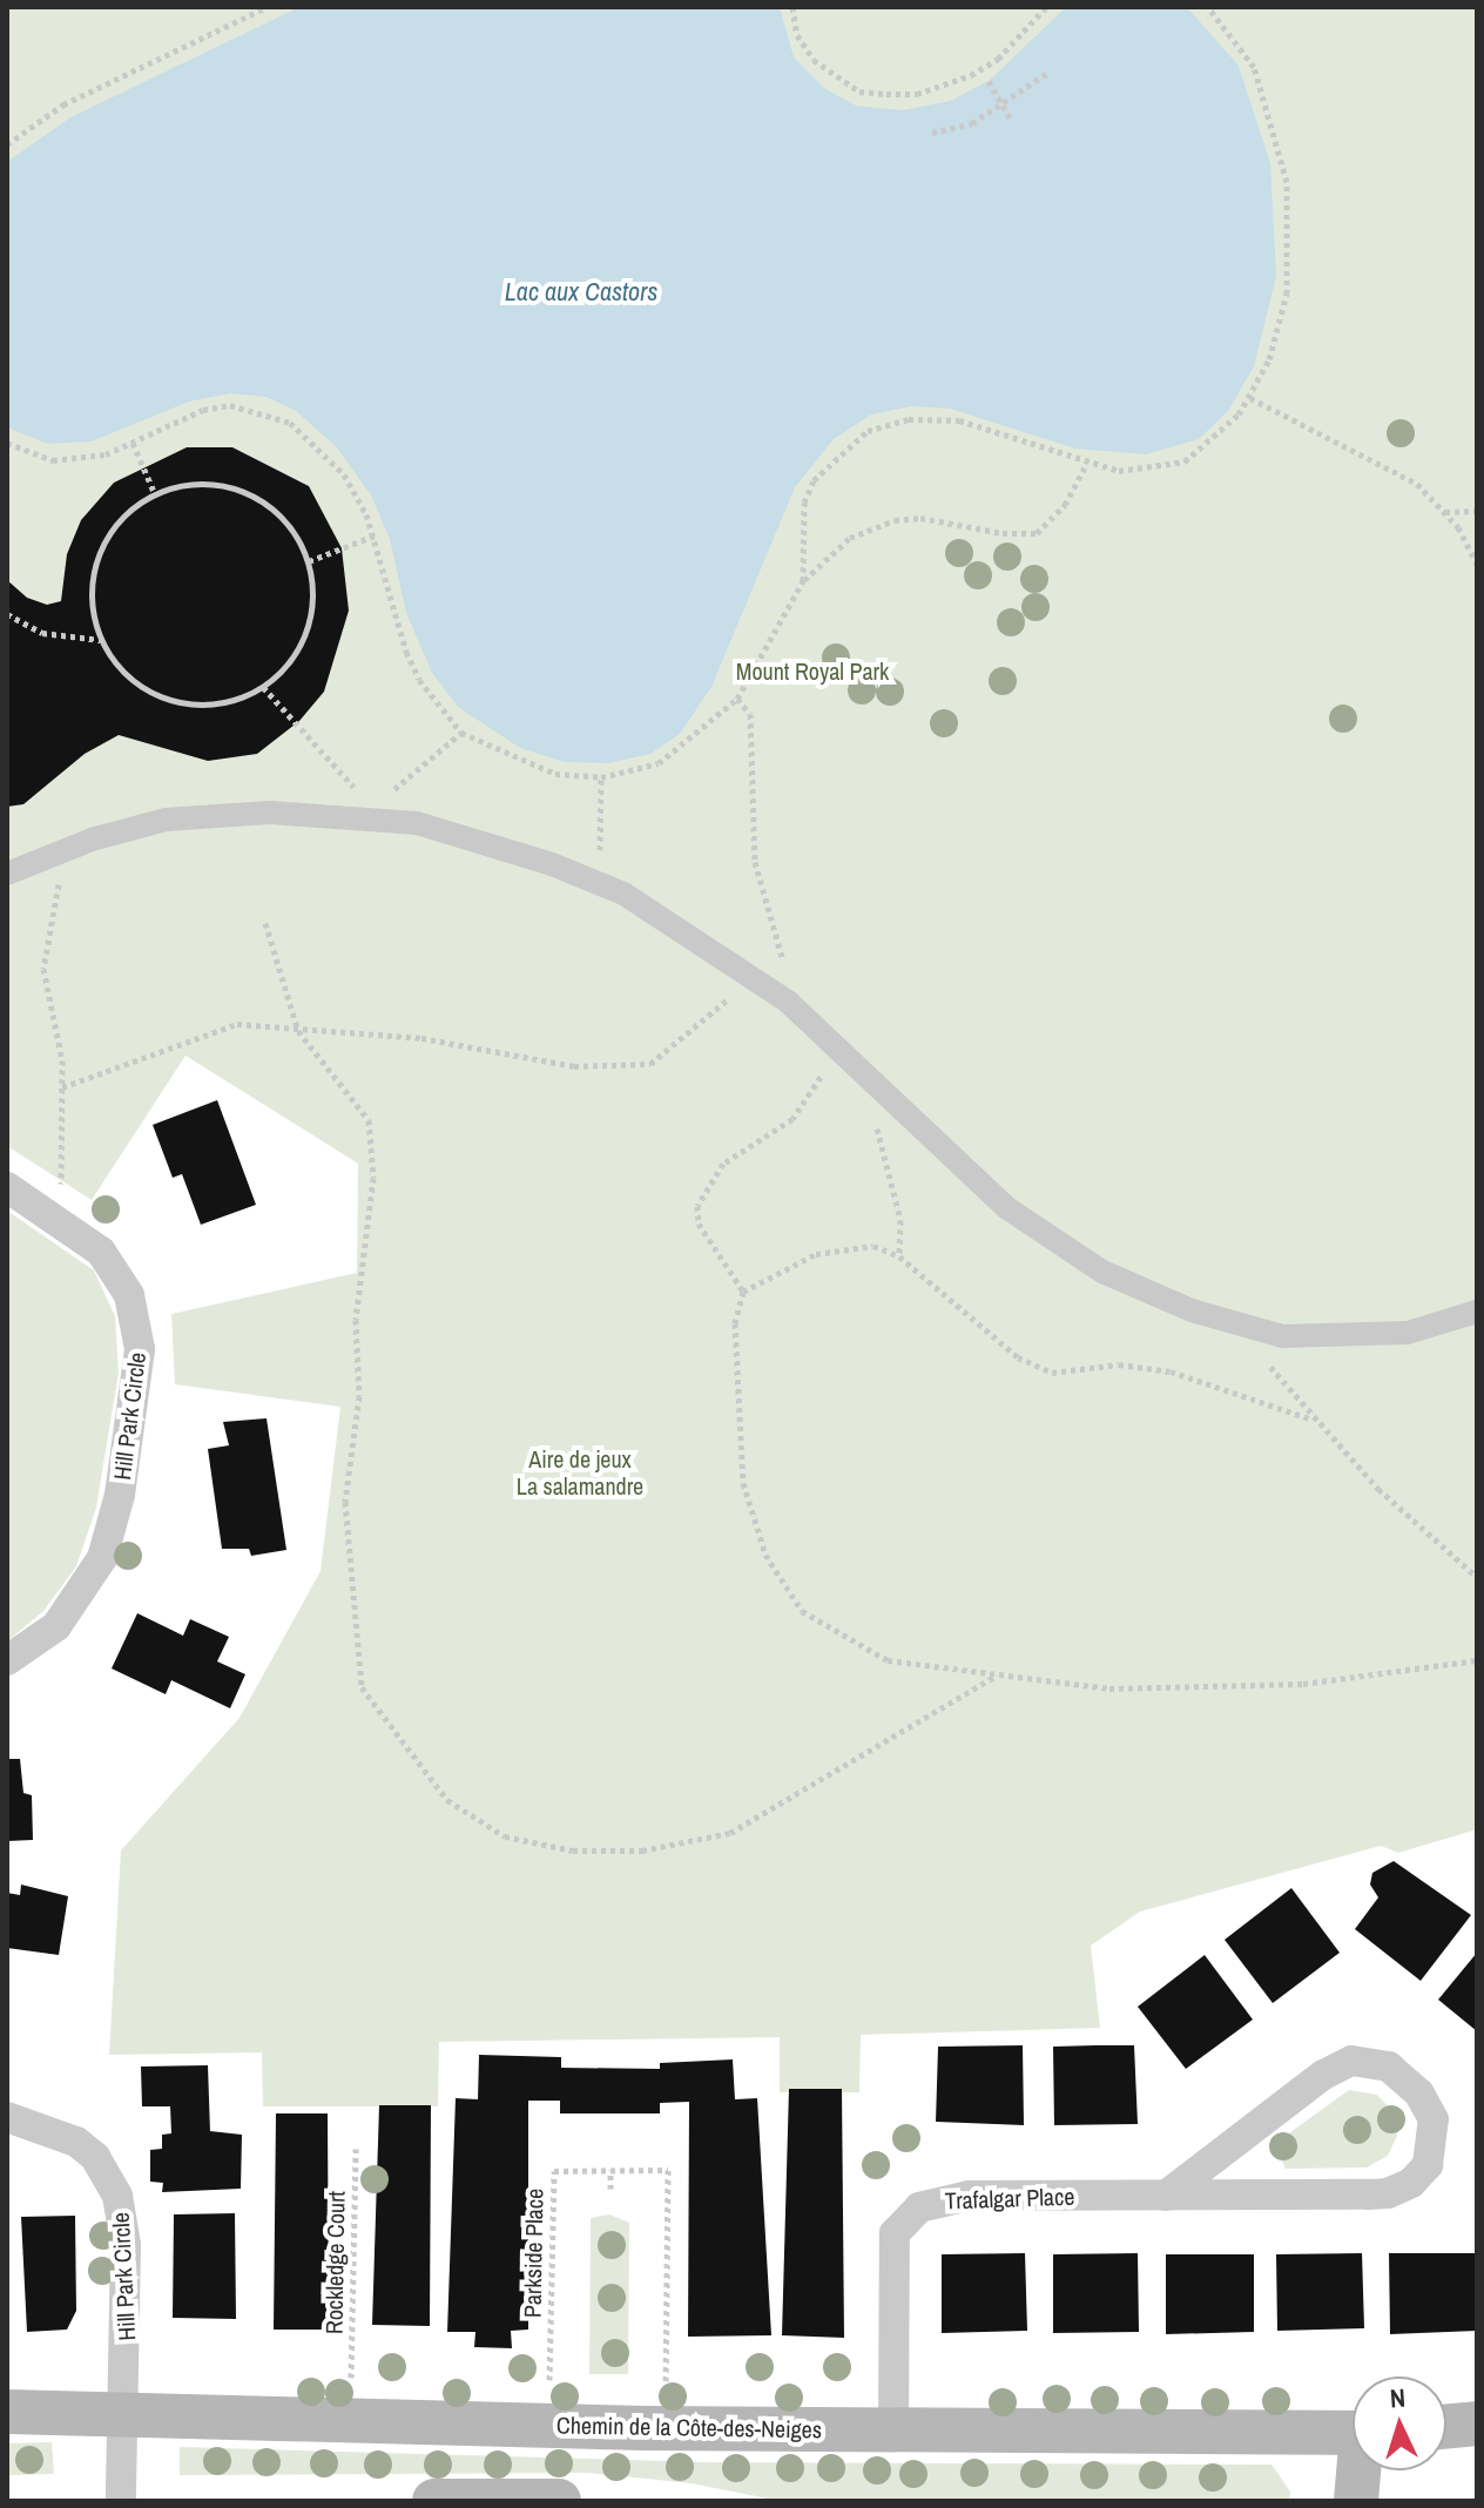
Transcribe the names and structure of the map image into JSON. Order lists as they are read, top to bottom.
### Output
{
  "streets": {
    "main road": ["Chemin de la Côte-des-Neiges"],
    "street": ["Hill Park Circle", "Trafalgar Place"],
    "path": ["Parkside Place", "Rockledge Court"]
  },
  "crossings": [
    ["Hill Park Circle", "Chemin de la Côte-des-Neiges"],
    ["Trafalgar Place", "Chemin de la Côte-des-Neiges"]
  ],
  "water": ["Lac aux Castors"],
  "parks": ["Mount Royal Park", "Aire de jeux La salamandre"],
  "north": "top"
}
